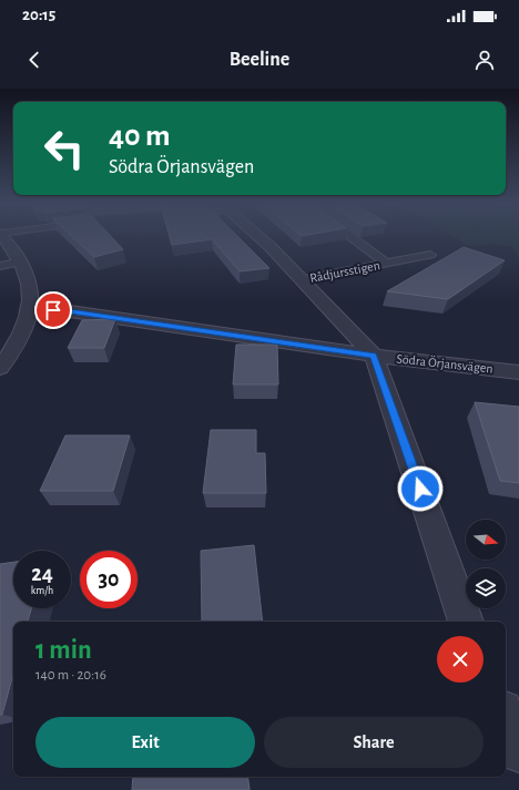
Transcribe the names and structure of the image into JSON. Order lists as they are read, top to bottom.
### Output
{
  "streets": {
    "street": ["Rådjursstigen", "Södra Örjansvägen"]
  },
  "crossings": [
    ["Rådjursstigen", "Södra Örjansvägen"]
  ],
  "north": "right",
  "page": {
    "status": "20:15",
    "header": "Beeline",
    "turn": ["40 m", "Södra Örjansvägen"],
    "speed": "24 km/h",
    "limit": "30",
    "heading": ["1 min", "140 m · 20:16"],
    "buttons": ["Exit", "Share"]
  }
}
